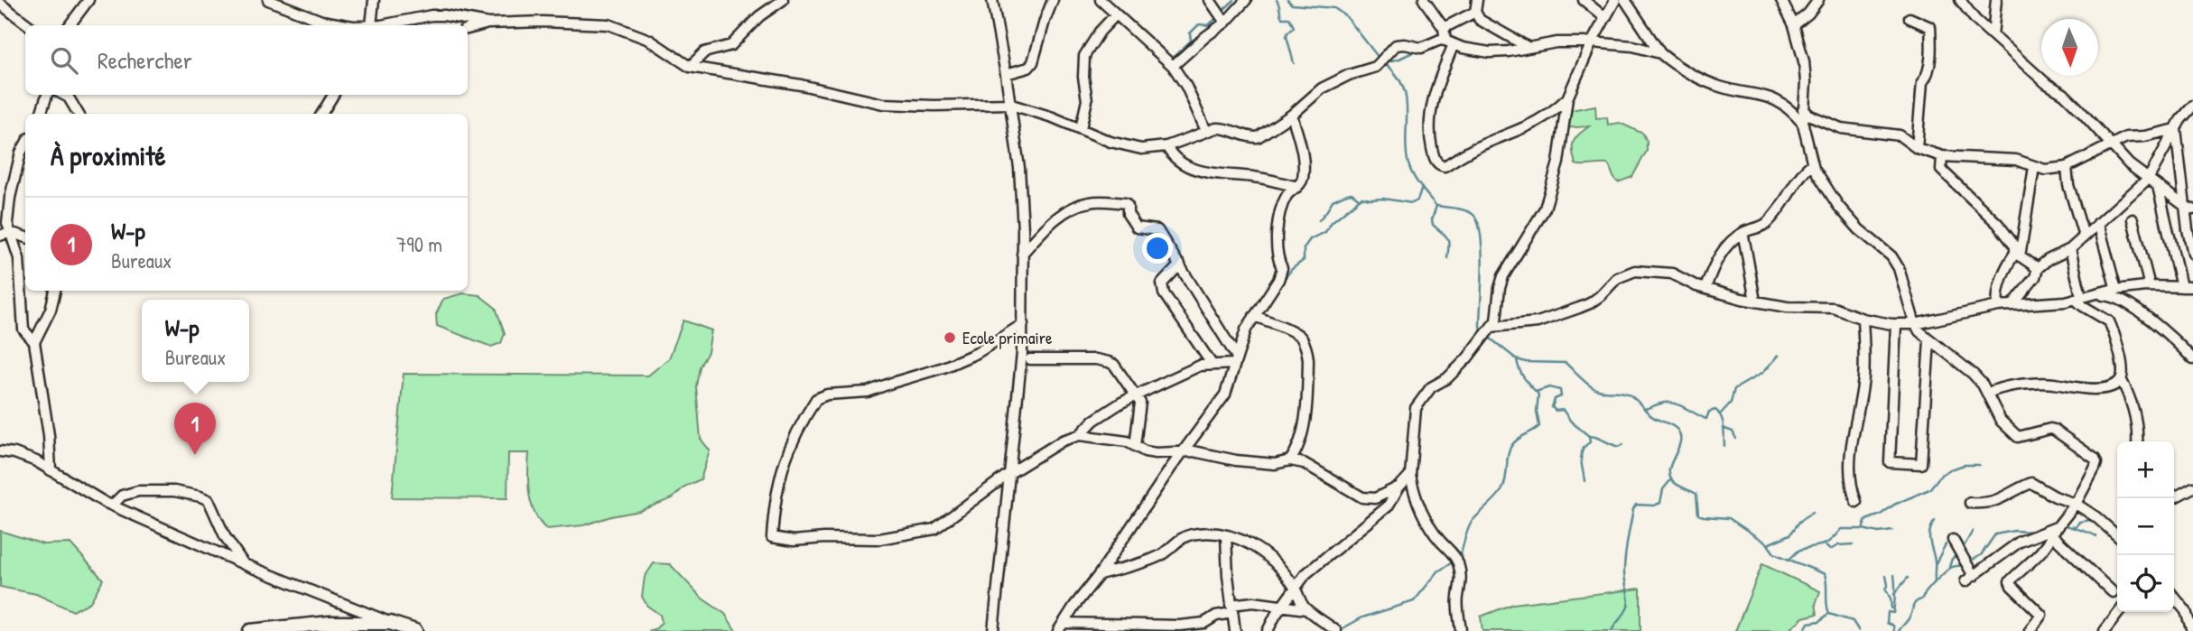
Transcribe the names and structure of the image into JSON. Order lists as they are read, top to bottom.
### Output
{
  "places": ["Ecole primaire"],
  "north": "bottom",
  "page": {
    "search": "Rechercher",
    "heading": "À proximité",
    "list": [
      {
        "mark": "1",
        "name": "W-p",
        "note": "Bureaux",
        "value": "790 m"
      }
    ],
    "popup": ["W-p", "Bureaux"],
    "pins": "1",
    "map_buttons": ["+", "−"]
  }
}
